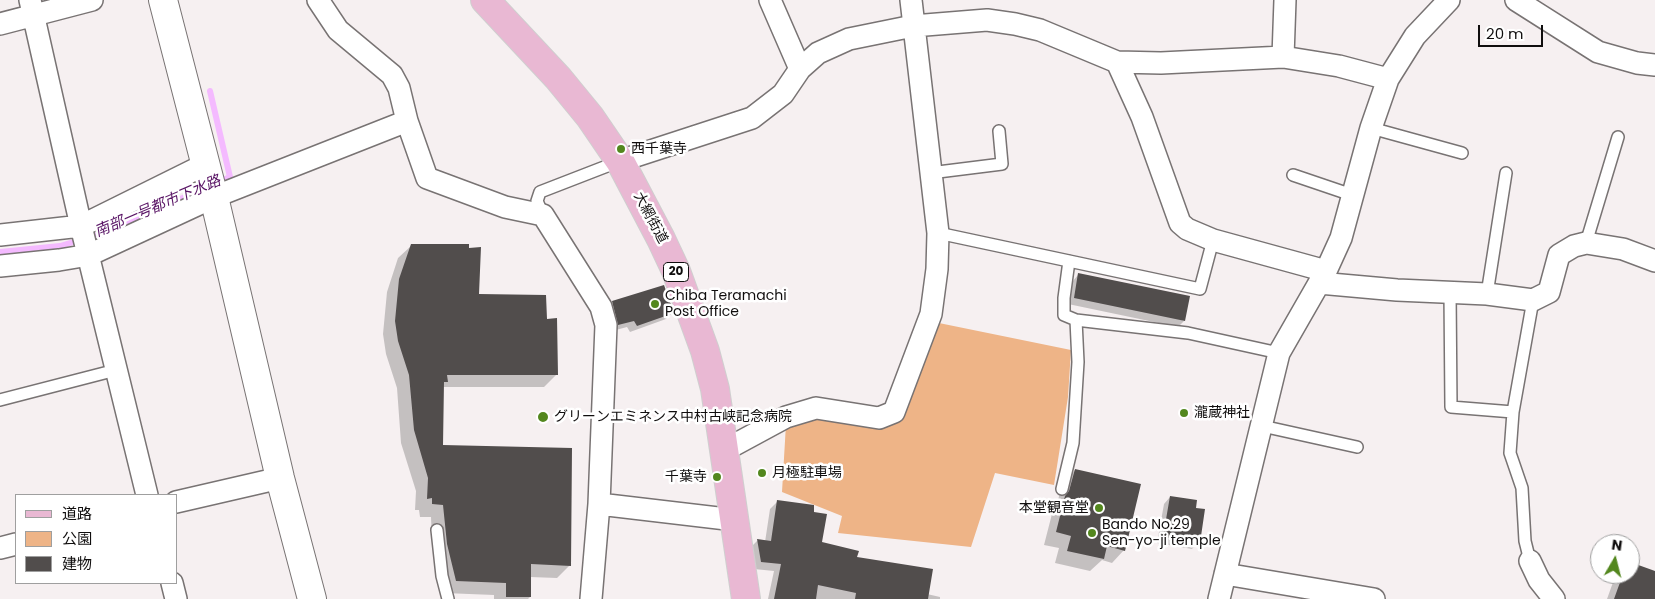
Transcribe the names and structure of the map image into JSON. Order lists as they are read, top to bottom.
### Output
{
  "streets": {
    "main road": ["大網街道", "20"]
  },
  "water": ["南部一号都市下水路"],
  "places": [
    "西千葉寺",
    "Chiba Teramachi Post Office",
    "瀧蔵神社",
    "グリーンエミネンス中村古峡記念病院",
    "月極駐車場",
    "千葉寺",
    "本堂観音堂",
    "Bando No.29 Sen-yo-ji temple"
  ],
  "legend": ["道路", "公園", "建物"],
  "scale_bar": "20 m",
  "north": "top"
}
